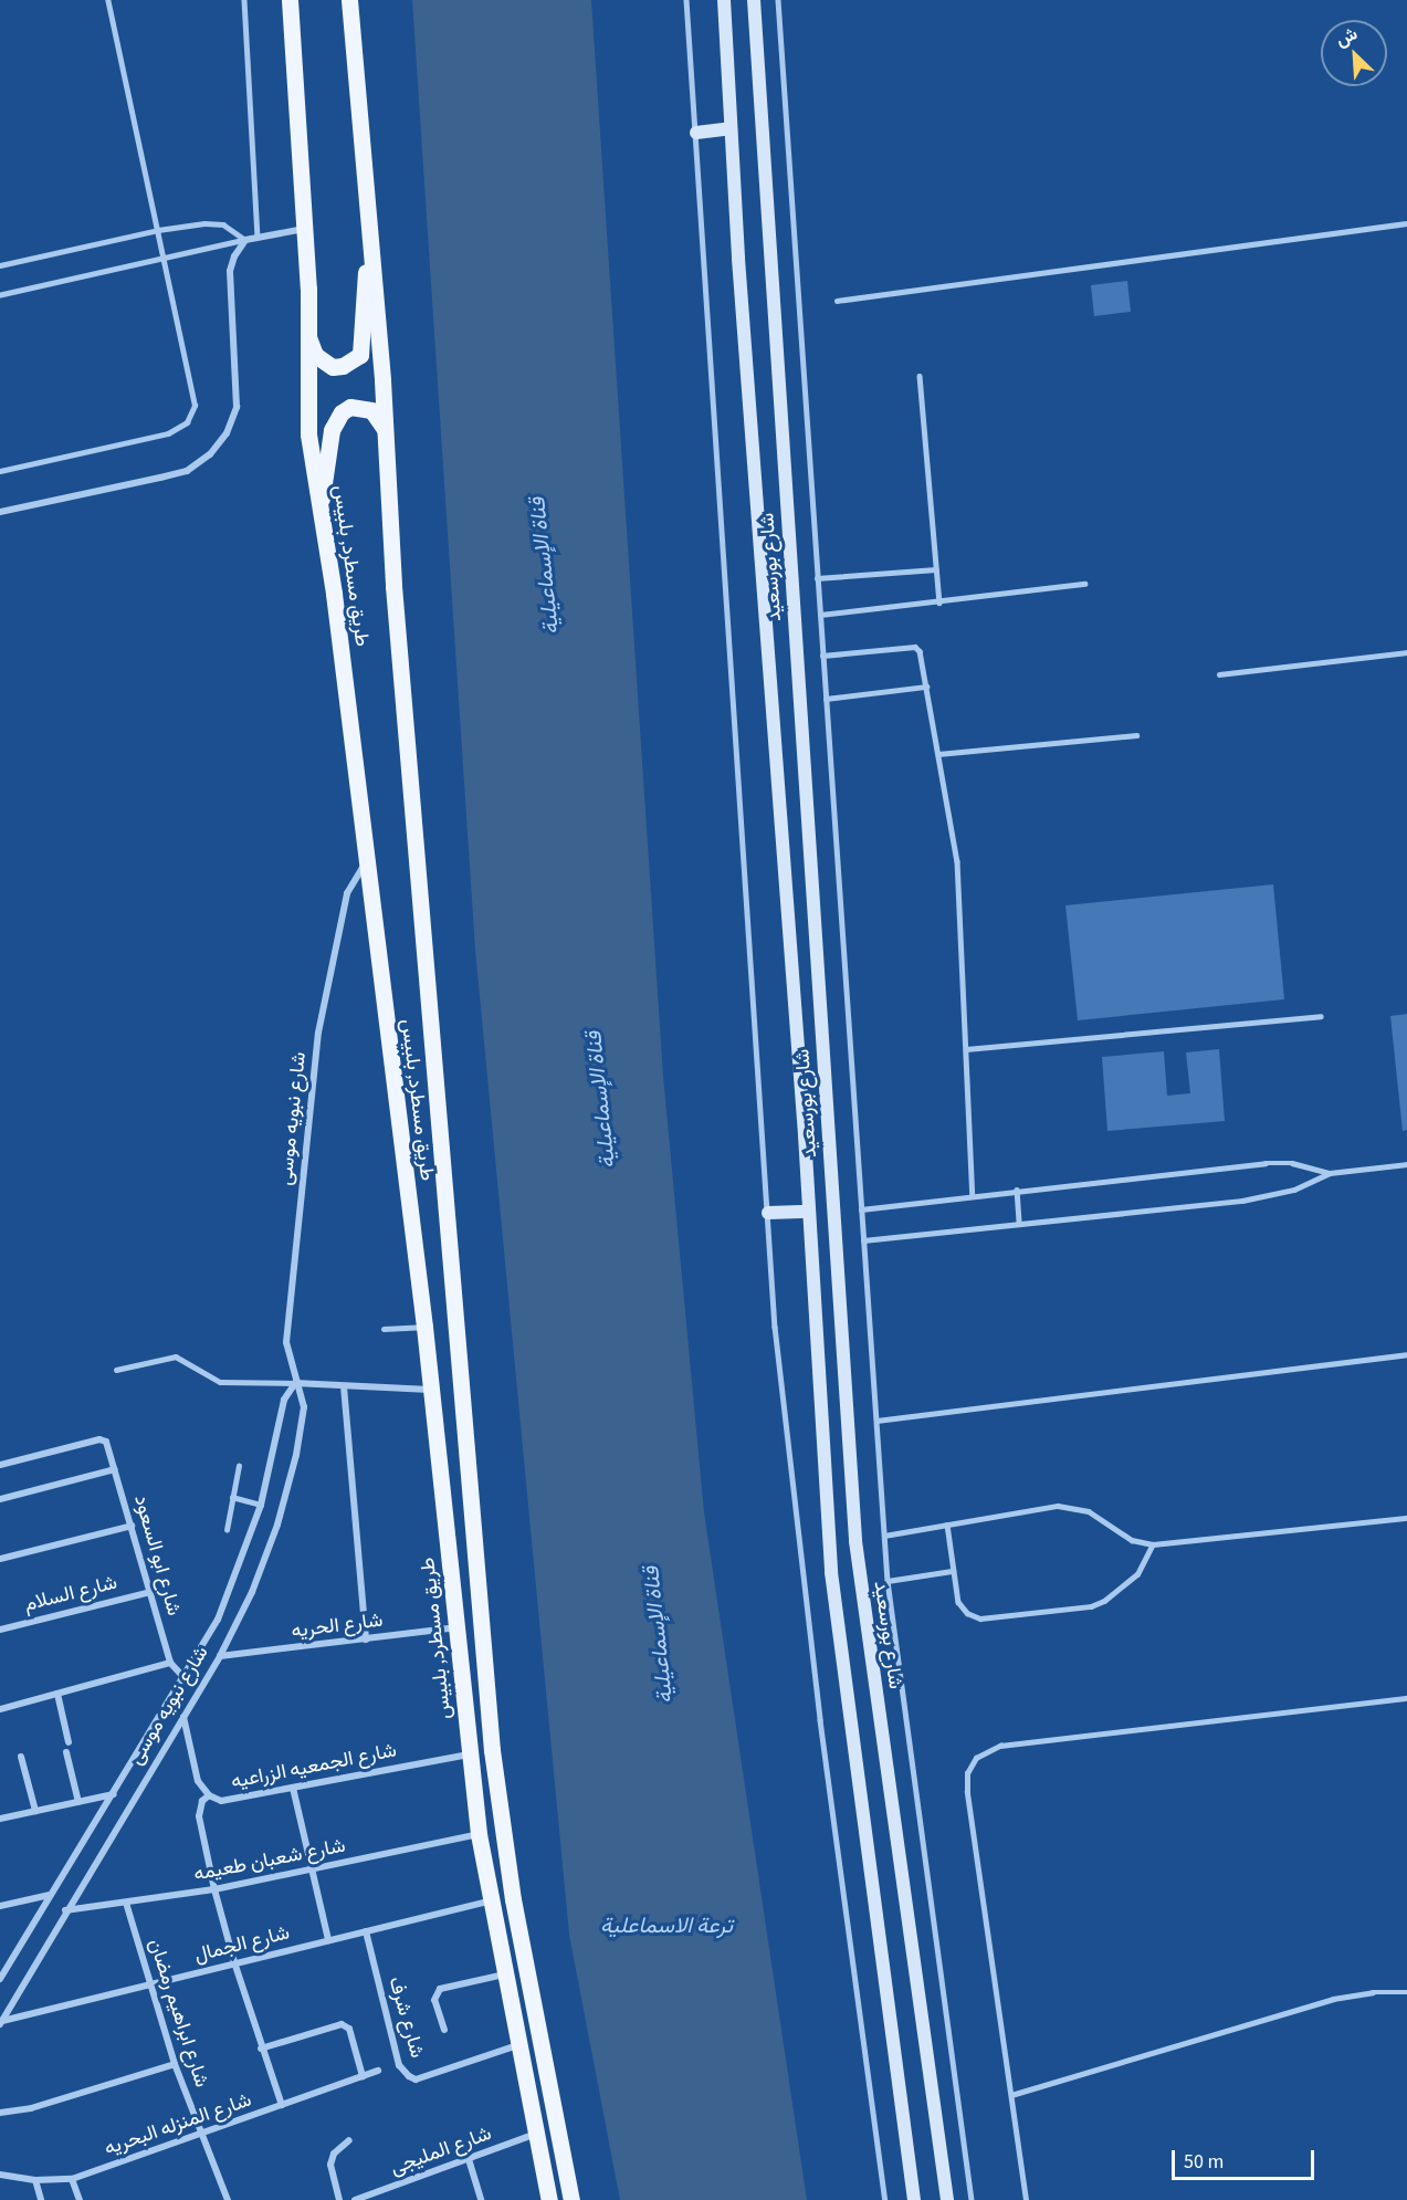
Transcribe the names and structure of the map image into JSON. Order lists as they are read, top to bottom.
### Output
{
  "streets": {
    "main road": ["طريق مسطرد, بلبيس", "شارع بورسعيد"],
    "street": [
      "شارع نبويه موسى",
      "شارع ابو السعود",
      "شارع السلام",
      "شارع الحريه",
      "شارع الجمعيه الزراعيه",
      "شارع شعبان طعيمه",
      "شارع الجمال",
      "شارع ابراهيم رمضان",
      "شارع شرف",
      "شارع المنزله البحريه",
      "شارع المليجى"
    ]
  },
  "crossings": [
    ["طريق مسطرد, بلبيس", "شارع نبويه موسى"],
    ["طريق مسطرد, بلبيس", "شارع الحريه"],
    ["طريق مسطرد, بلبيس", "شارع الجمعيه الزراعيه"],
    ["طريق مسطرد, بلبيس", "شارع شعبان طعيمه"],
    ["طريق مسطرد, بلبيس", "شارع الجمال"],
    ["طريق مسطرد, بلبيس", "شارع شرف"],
    ["طريق مسطرد, بلبيس", "شارع المليجى"],
    ["شارع نبويه موسى", "شارع ابو السعود"],
    ["شارع نبويه موسى", "شارع الحريه"],
    ["شارع نبويه موسى", "شارع الجمعيه الزراعيه"],
    ["شارع نبويه موسى", "شارع شعبان طعيمه"],
    ["شارع نبويه موسى", "شارع الجمال"],
    ["شارع ابو السعود", "شارع السلام"],
    ["شارع شعبان طعيمه", "شارع ابراهيم رمضان"],
    ["شارع الجمال", "شارع ابراهيم رمضان"],
    ["شارع الجمال", "شارع شرف"],
    ["شارع ابراهيم رمضان", "شارع المنزله البحريه"]
  ],
  "water": ["قناة الإسماعيلية", "ترعة الاسماعلية"],
  "scale_bar": "50 m",
  "north": "top left"
}
